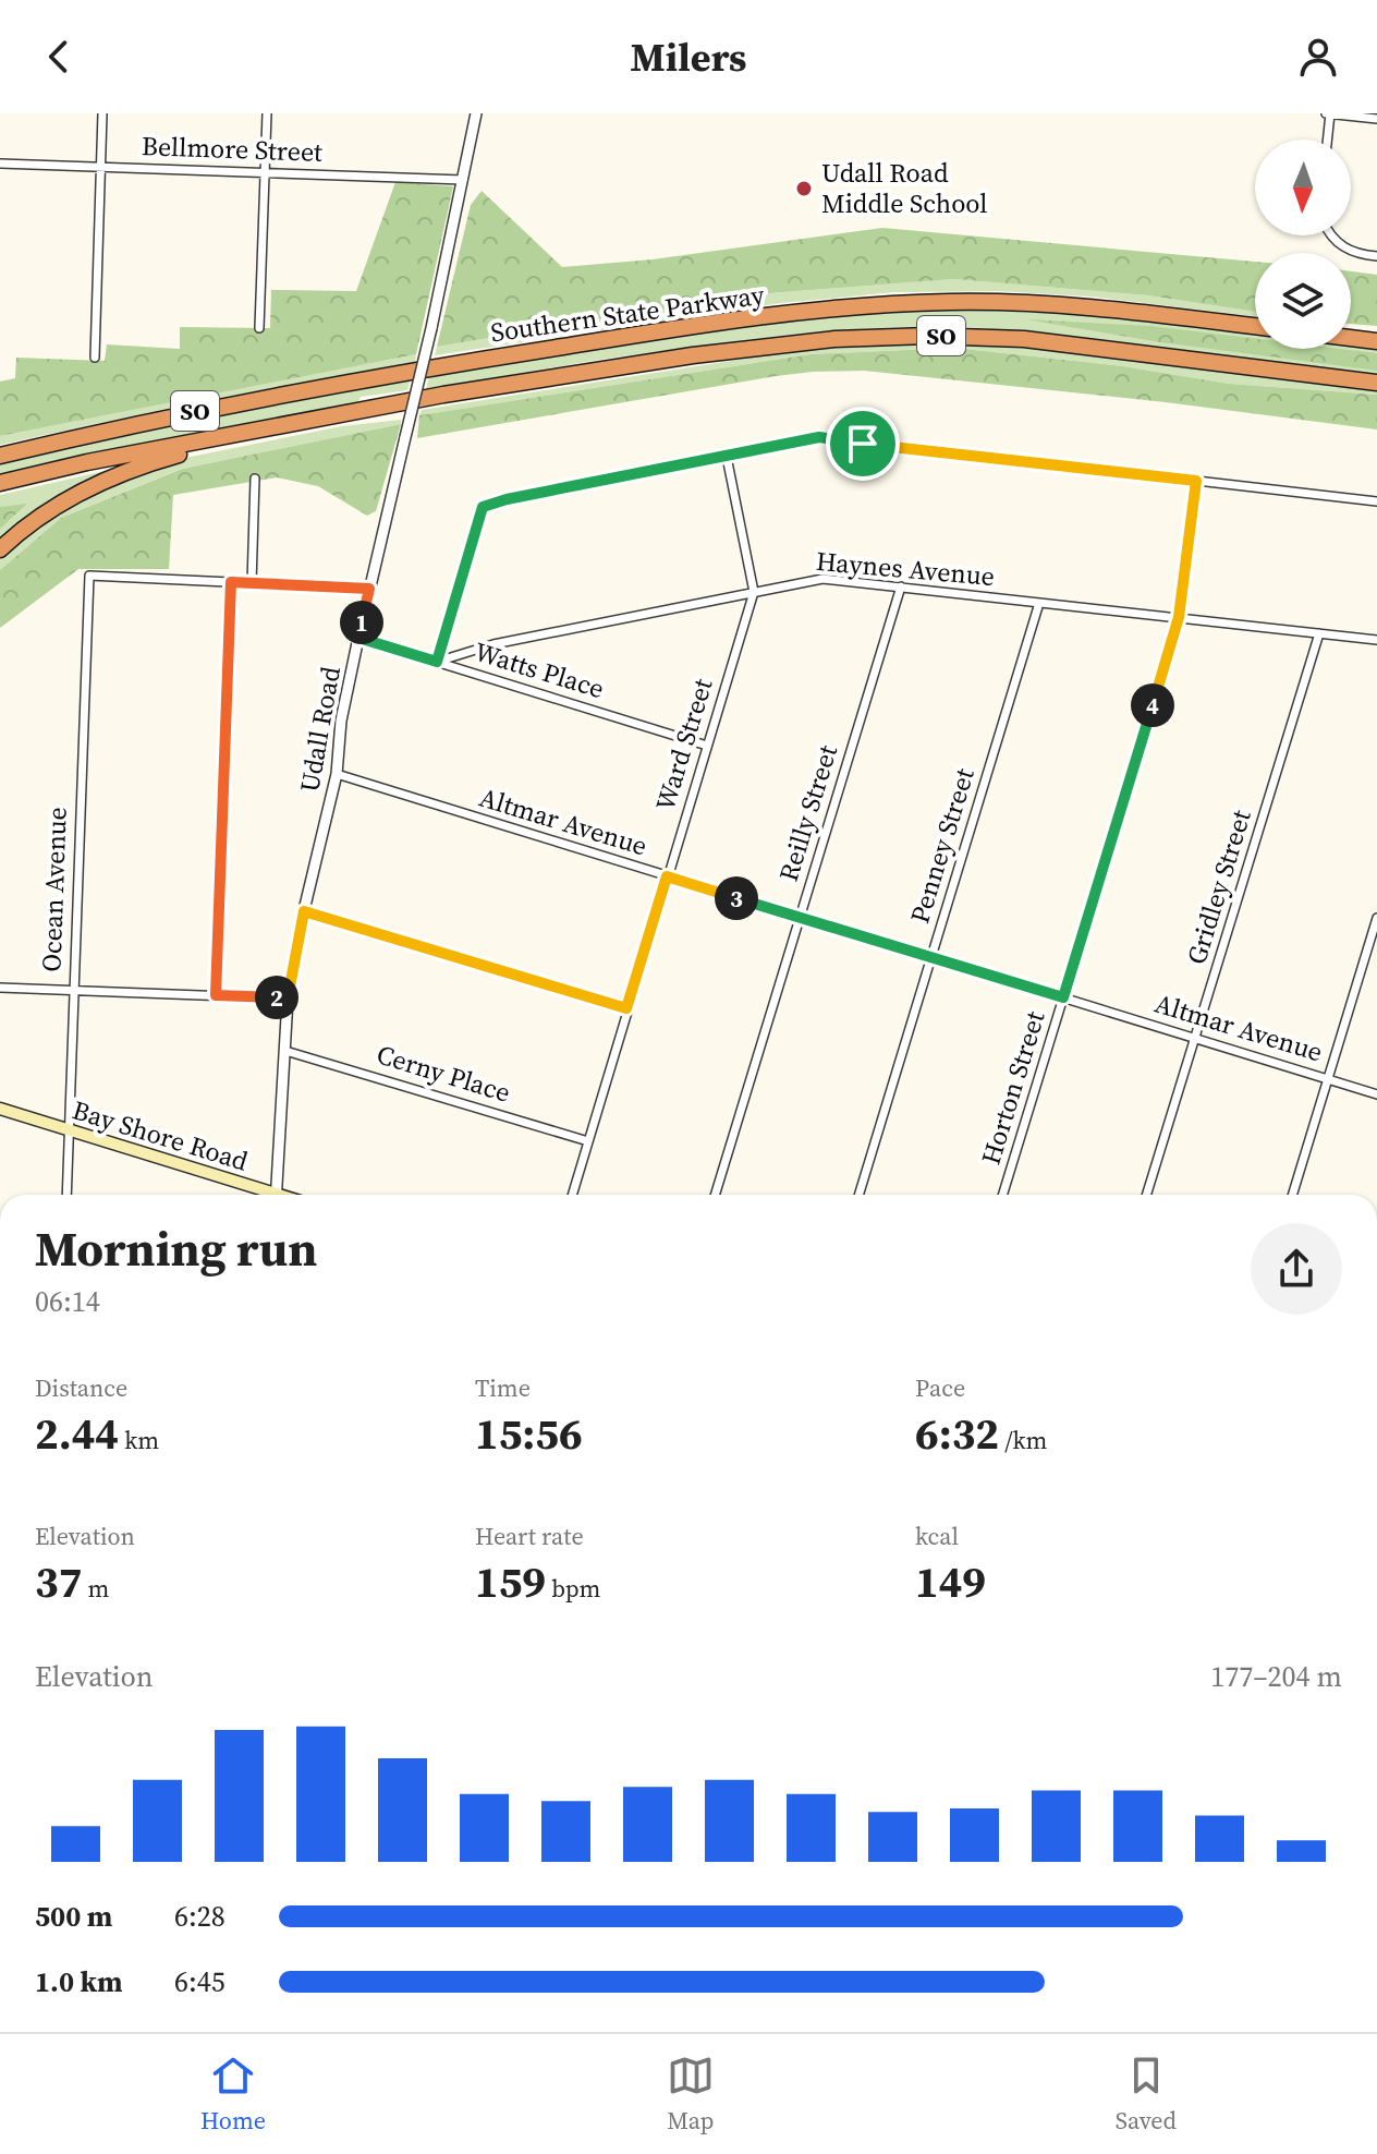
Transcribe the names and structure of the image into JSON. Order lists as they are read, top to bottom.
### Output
{
  "streets": {
    "highway": ["Southern State Parkway", "SO"],
    "main road": ["Bay Shore Road"],
    "street": [
      "Bellmore Street",
      "Haynes Avenue",
      "Watts Place",
      "Udall Road",
      "Ward Street",
      "Reilly Street",
      "Altmar Avenue",
      "Penney Street",
      "Gridley Street",
      "Ocean Avenue",
      "Cerny Place",
      "Horton Street"
    ]
  },
  "crossings": [
    ["Bellmore Street", "Udall Road"],
    ["Haynes Avenue", "Watts Place"],
    ["Haynes Avenue", "Ward Street"],
    ["Haynes Avenue", "Reilly Street"],
    ["Haynes Avenue", "Penney Street"],
    ["Haynes Avenue", "Gridley Street"],
    ["Haynes Avenue", "Horton Street"],
    ["Watts Place", "Udall Road"],
    ["Watts Place", "Ward Street"],
    ["Udall Road", "Altmar Avenue"],
    ["Udall Road", "Cerny Place"],
    ["Ward Street", "Altmar Avenue"],
    ["Ward Street", "Cerny Place"],
    ["Reilly Street", "Altmar Avenue"],
    ["Altmar Avenue", "Penney Street"],
    ["Altmar Avenue", "Gridley Street"],
    ["Altmar Avenue", "Horton Street"],
    ["Ocean Avenue", "Bay Shore Road"]
  ],
  "places": ["Udall Road Middle School"],
  "north": "bottom",
  "page": {
    "header": "Milers",
    "pins": [
      "1",
      "4",
      "3",
      "2"
    ],
    "heading": ["Morning run", "06:14"],
    "stats": [
      ["Distance", "2.44 km"],
      ["Time", "15:56"],
      ["Pace", "6:32 /km"],
      ["Elevation", "37 m"],
      ["Heart rate", "159 bpm"],
      ["kcal", "149"]
    ],
    "chart": ["Elevation", "177–204 m"],
    "list": [
      {
        "name": "500 m",
        "note": "6:28"
      },
      {
        "name": "1.0 km",
        "note": "6:45"
      }
    ],
    "tabs": ["Home", "Map", "Saved"]
  }
}
